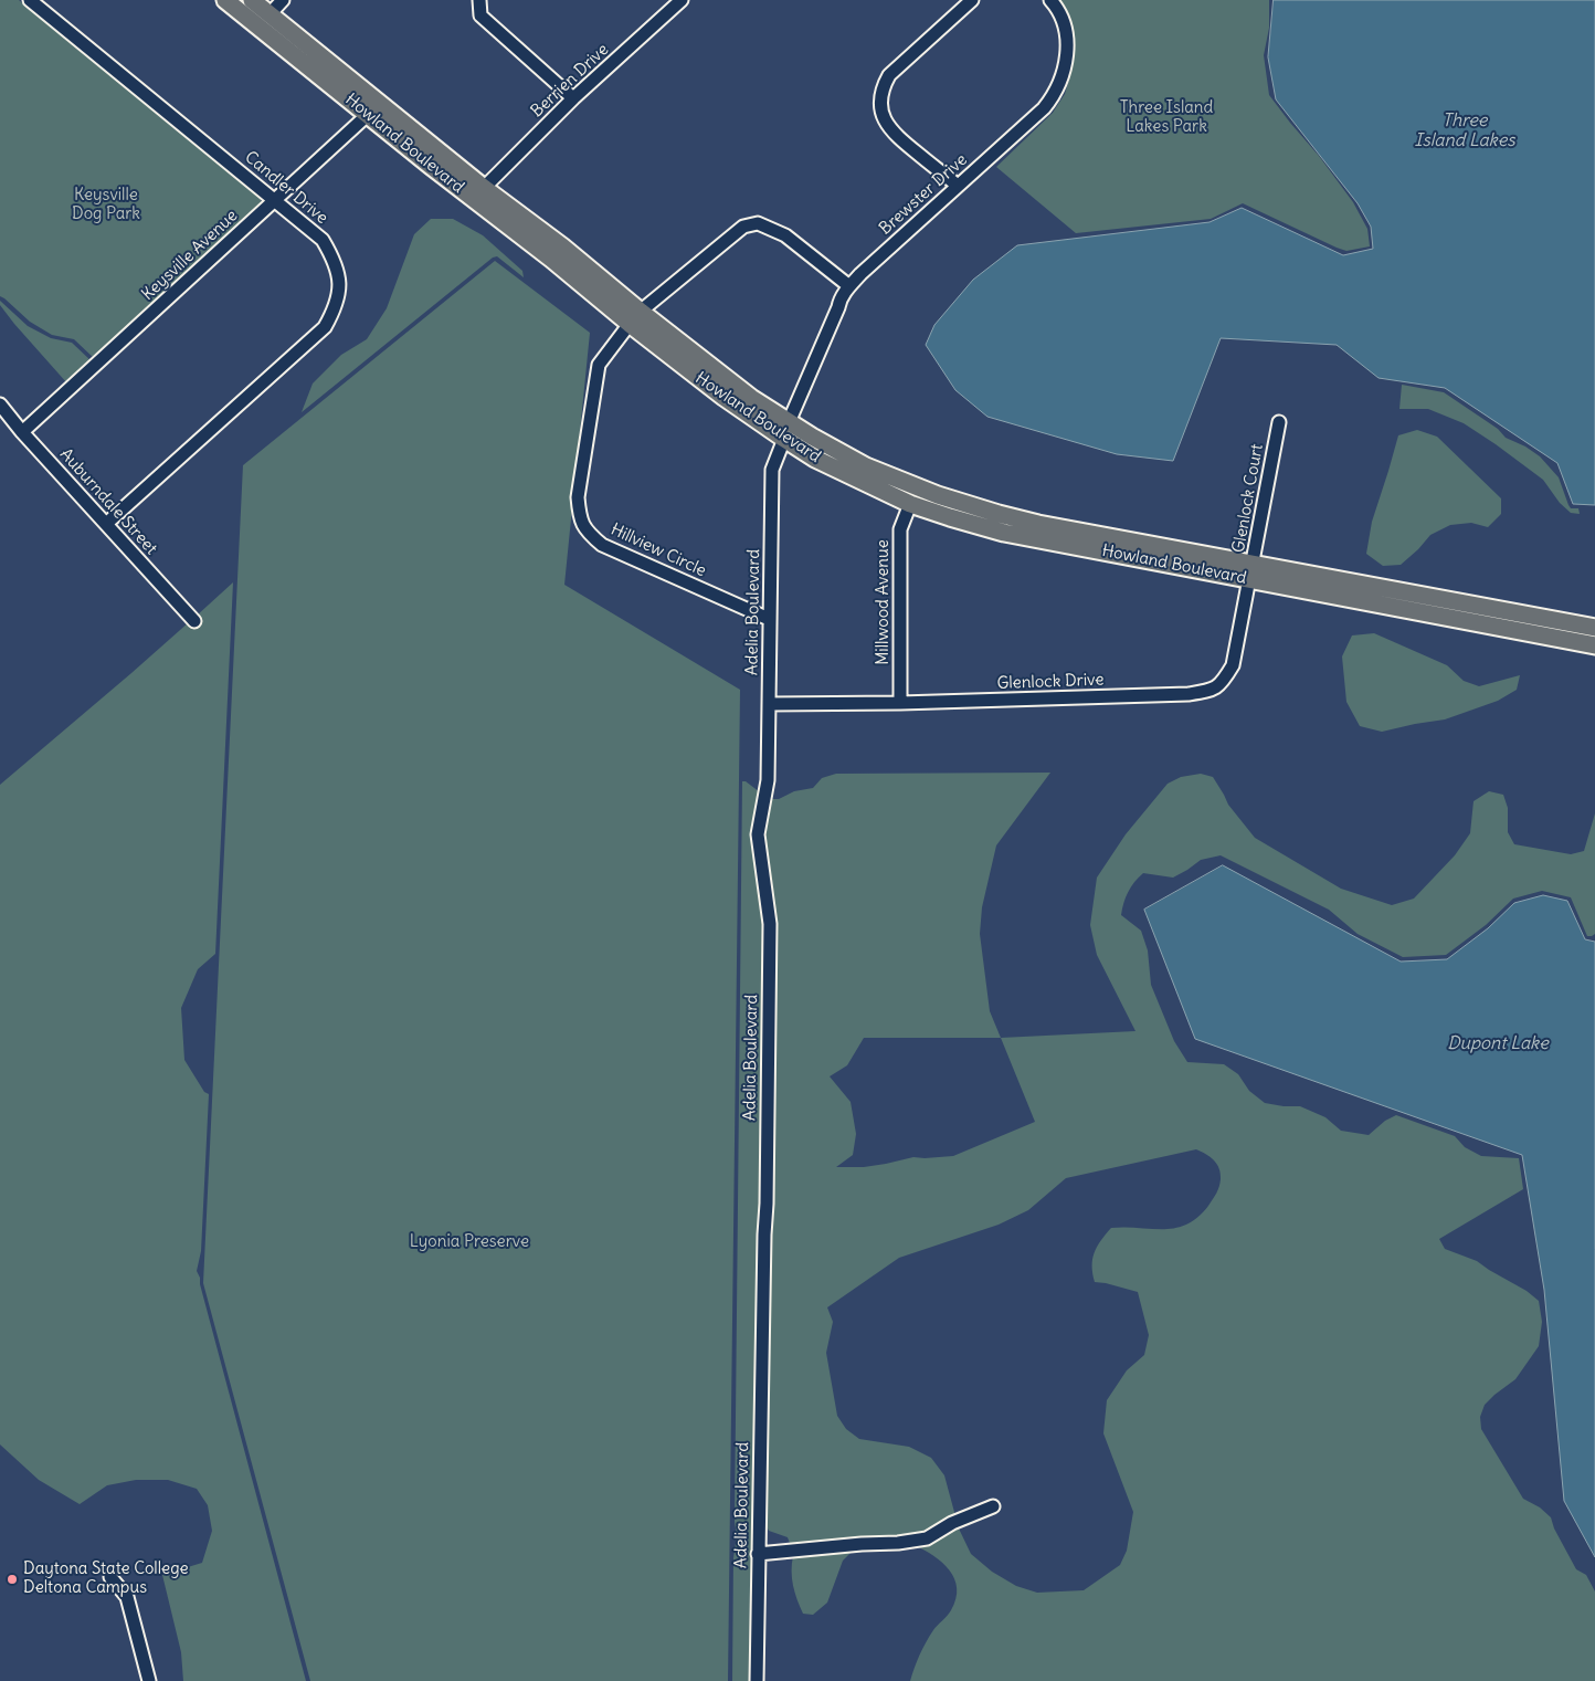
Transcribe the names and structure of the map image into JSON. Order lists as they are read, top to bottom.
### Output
{
  "streets": {
    "main road": ["Howland Boulevard"],
    "street": [
      "Berrien Drive",
      "Candler Drive",
      "Brewster Drive",
      "Keysville Avenue",
      "Glenlock Court",
      "Auburndale Street",
      "Hillview Circle",
      "Millwood Avenue",
      "Adelia Boulevard",
      "Glenlock Drive"
    ]
  },
  "crossings": [
    ["Berrien Drive", "Howland Boulevard"],
    ["Howland Boulevard", "Brewster Drive"],
    ["Howland Boulevard", "Keysville Avenue"],
    ["Howland Boulevard", "Glenlock Court"],
    ["Howland Boulevard", "Hillview Circle"],
    ["Howland Boulevard", "Millwood Avenue"],
    ["Howland Boulevard", "Adelia Boulevard"],
    ["Howland Boulevard", "Glenlock Drive"],
    ["Candler Drive", "Keysville Avenue"],
    ["Candler Drive", "Auburndale Street"],
    ["Brewster Drive", "Hillview Circle"],
    ["Keysville Avenue", "Auburndale Street"],
    ["Glenlock Court", "Glenlock Drive"],
    ["Hillview Circle", "Adelia Boulevard"],
    ["Millwood Avenue", "Glenlock Drive"],
    ["Adelia Boulevard", "Glenlock Drive"]
  ],
  "water": ["Three Island Lakes", "Dupont Lake"],
  "parks": ["Three Island Lakes Park", "Keysville Dog Park", "Lyonia Preserve"],
  "places": ["Daytona State College Deltona Campus"]
}
